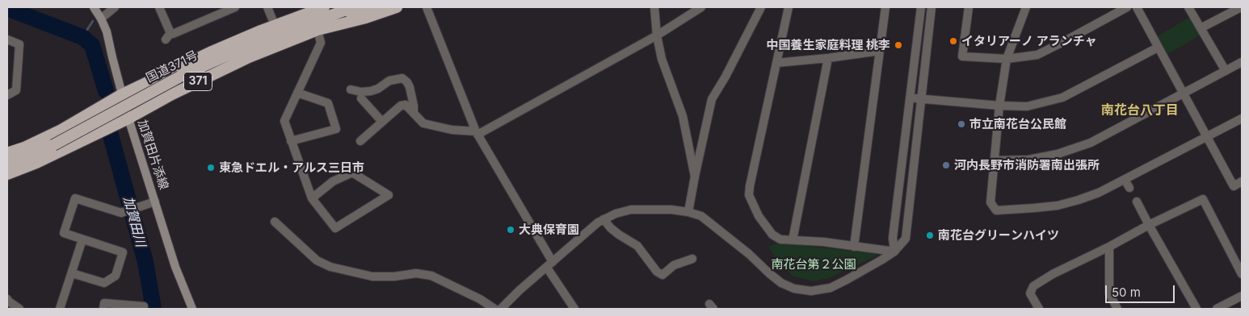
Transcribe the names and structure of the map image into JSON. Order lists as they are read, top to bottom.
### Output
{
  "streets": {
    "highway": ["国道371号", "371"],
    "main road": ["加賀田片添線"]
  },
  "crossings": [
    ["371", "加賀田片添線"]
  ],
  "districts": ["南花台八丁目"],
  "water": ["加賀田川"],
  "parks": ["南花台第２公園"],
  "places": [
    "イタリアーノ アランチャ",
    "中国養生家庭料理 桃李",
    "市立南花台公民館",
    "河内長野市消防署南出張所",
    "東急ドエル・アルス三日市",
    "大典保育園",
    "南花台グリーンハイツ"
  ],
  "scale_bar": "50 m"
}
